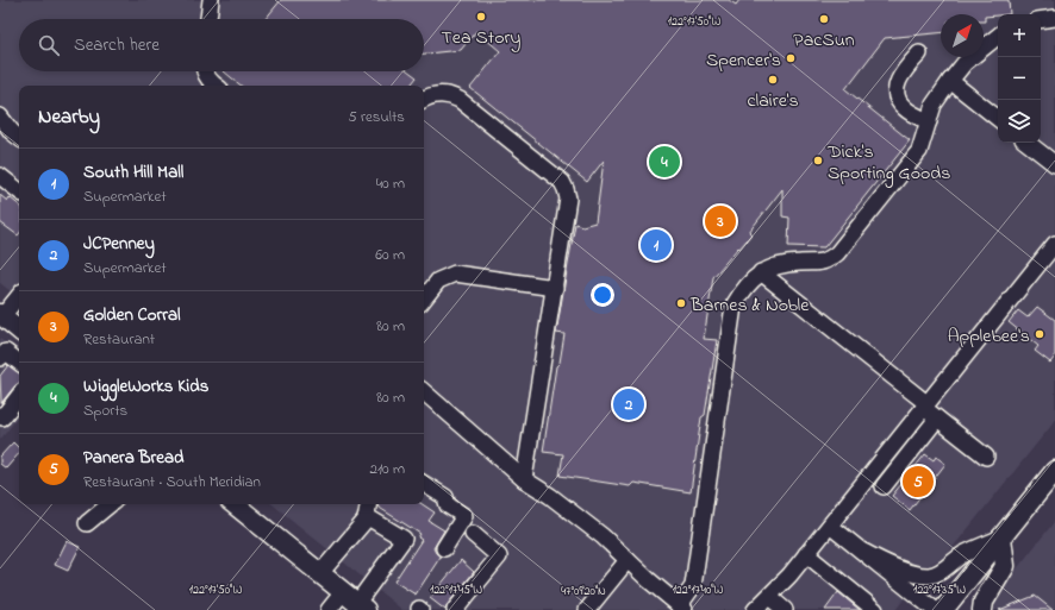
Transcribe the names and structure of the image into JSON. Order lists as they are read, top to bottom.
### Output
{
  "places": [
    "Tea Story",
    "PacSun",
    "Spencer's",
    "claire's",
    "Dick's Sporting Goods",
    "Barnes & Noble",
    "Applebee's"
  ],
  "north": "top right",
  "page": {
    "map_buttons": ["+", "−"],
    "search": "Search here",
    "heading": ["Nearby", "5 results"],
    "pins": [
      "4",
      "3",
      "1",
      "2",
      "5"
    ],
    "list": [
      {
        "mark": "1",
        "name": "South Hill Mall",
        "note": "Supermarket",
        "value": "40 m"
      },
      {
        "mark": "2",
        "name": "JCPenney",
        "note": "Supermarket",
        "value": "60 m"
      },
      {
        "mark": "3",
        "name": "Golden Corral",
        "note": "Restaurant",
        "value": "80 m"
      },
      {
        "mark": "4",
        "name": "WiggleWorks Kids",
        "note": "Sports",
        "value": "80 m"
      },
      {
        "mark": "5",
        "name": "Panera Bread",
        "note": "Restaurant · South Meridian",
        "value": "210 m"
      }
    ]
  },
  "coordinates": [
    "122°17'50\"W",
    "122°17'45\"W",
    "122°17'40\"W",
    "122°17'35\"W",
    "47°09'20\"N"
  ]
}
